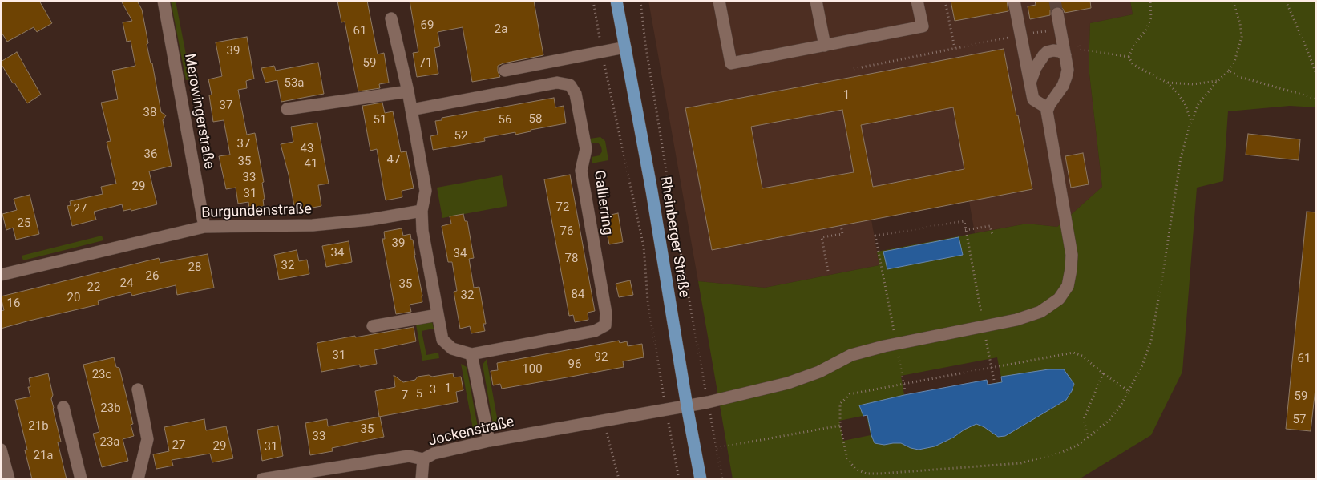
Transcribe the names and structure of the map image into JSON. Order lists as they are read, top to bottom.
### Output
{
  "streets": {
    "main road": ["Rheinberger Straße"],
    "street": [
      "Merowingerstraße",
      "Gallierring",
      "Burgundenstraße",
      "Jockenstraße"
    ]
  },
  "crossings": [
    ["Merowingerstraße", "Burgundenstraße"],
    ["Gallierring", "Burgundenstraße"],
    ["Rheinberger Straße", "Jockenstraße"]
  ],
  "house_numbers": [
    "69",
    "2a",
    "61",
    "39",
    "59",
    "71",
    "53a",
    "1",
    "37",
    "38",
    "58",
    "51",
    "56",
    "52",
    "37",
    "43",
    "36",
    "47",
    "35",
    "41",
    "33",
    "29",
    "31",
    "72",
    "27",
    "25",
    "76",
    "39",
    "34",
    "34",
    "78",
    "32",
    "28",
    "26",
    "24",
    "35",
    "22",
    "84",
    "32",
    "20",
    "16",
    "31",
    "92",
    "61",
    "96",
    "100",
    "23c",
    "1",
    "3",
    "5",
    "7",
    "59",
    "23b",
    "57",
    "21b",
    "35",
    "33",
    "23a",
    "27",
    "29",
    "31",
    "21a"
  ]
}
